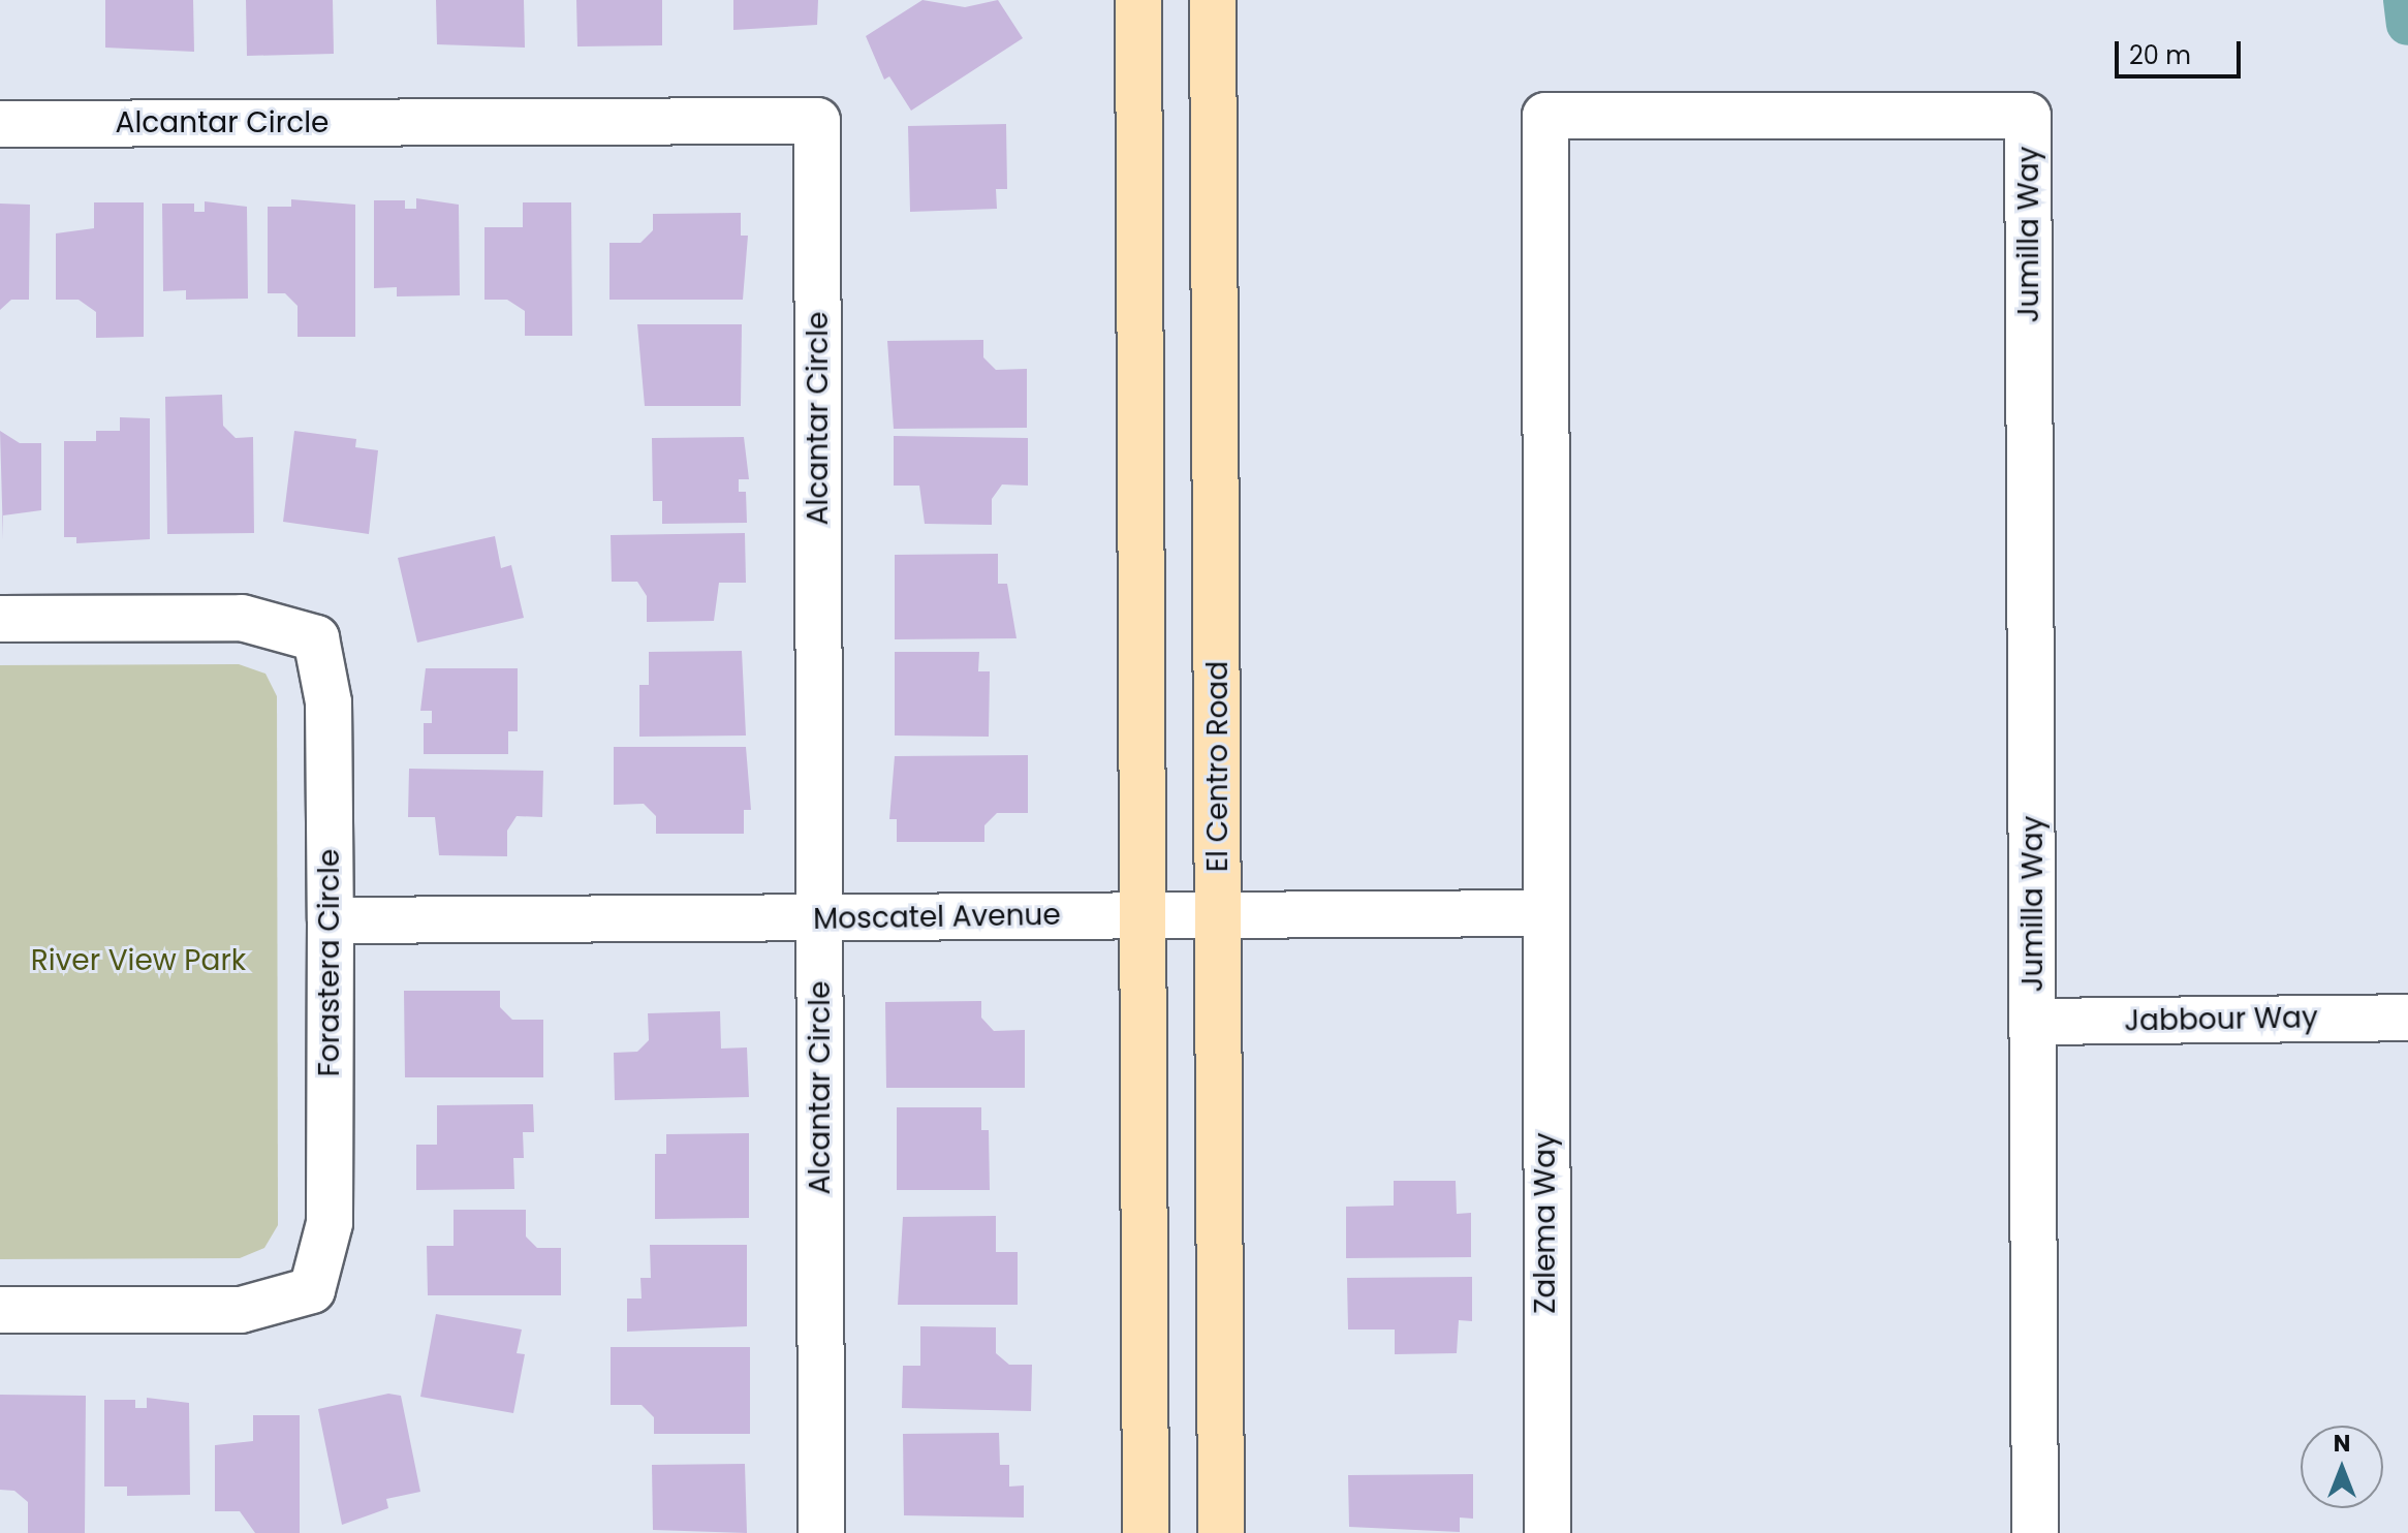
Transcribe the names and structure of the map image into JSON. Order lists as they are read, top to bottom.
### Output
{
  "streets": {
    "main road": ["El Centro Road"],
    "street": [
      "Alcantar Circle",
      "Jumilla Way",
      "Moscatel Avenue",
      "Forastera Circle",
      "Jabbour Way",
      "Zalema Way"
    ]
  },
  "crossings": [
    ["Alcantar Circle", "Moscatel Avenue"],
    ["Jumilla Way", "Moscatel Avenue"],
    ["Jumilla Way", "Jabbour Way"],
    ["Jumilla Way", "Zalema Way"],
    ["El Centro Road", "Moscatel Avenue"],
    ["Moscatel Avenue", "Forastera Circle"],
    ["Moscatel Avenue", "Zalema Way"]
  ],
  "parks": ["River View Park"],
  "scale_bar": "20 m",
  "north": "top"
}
